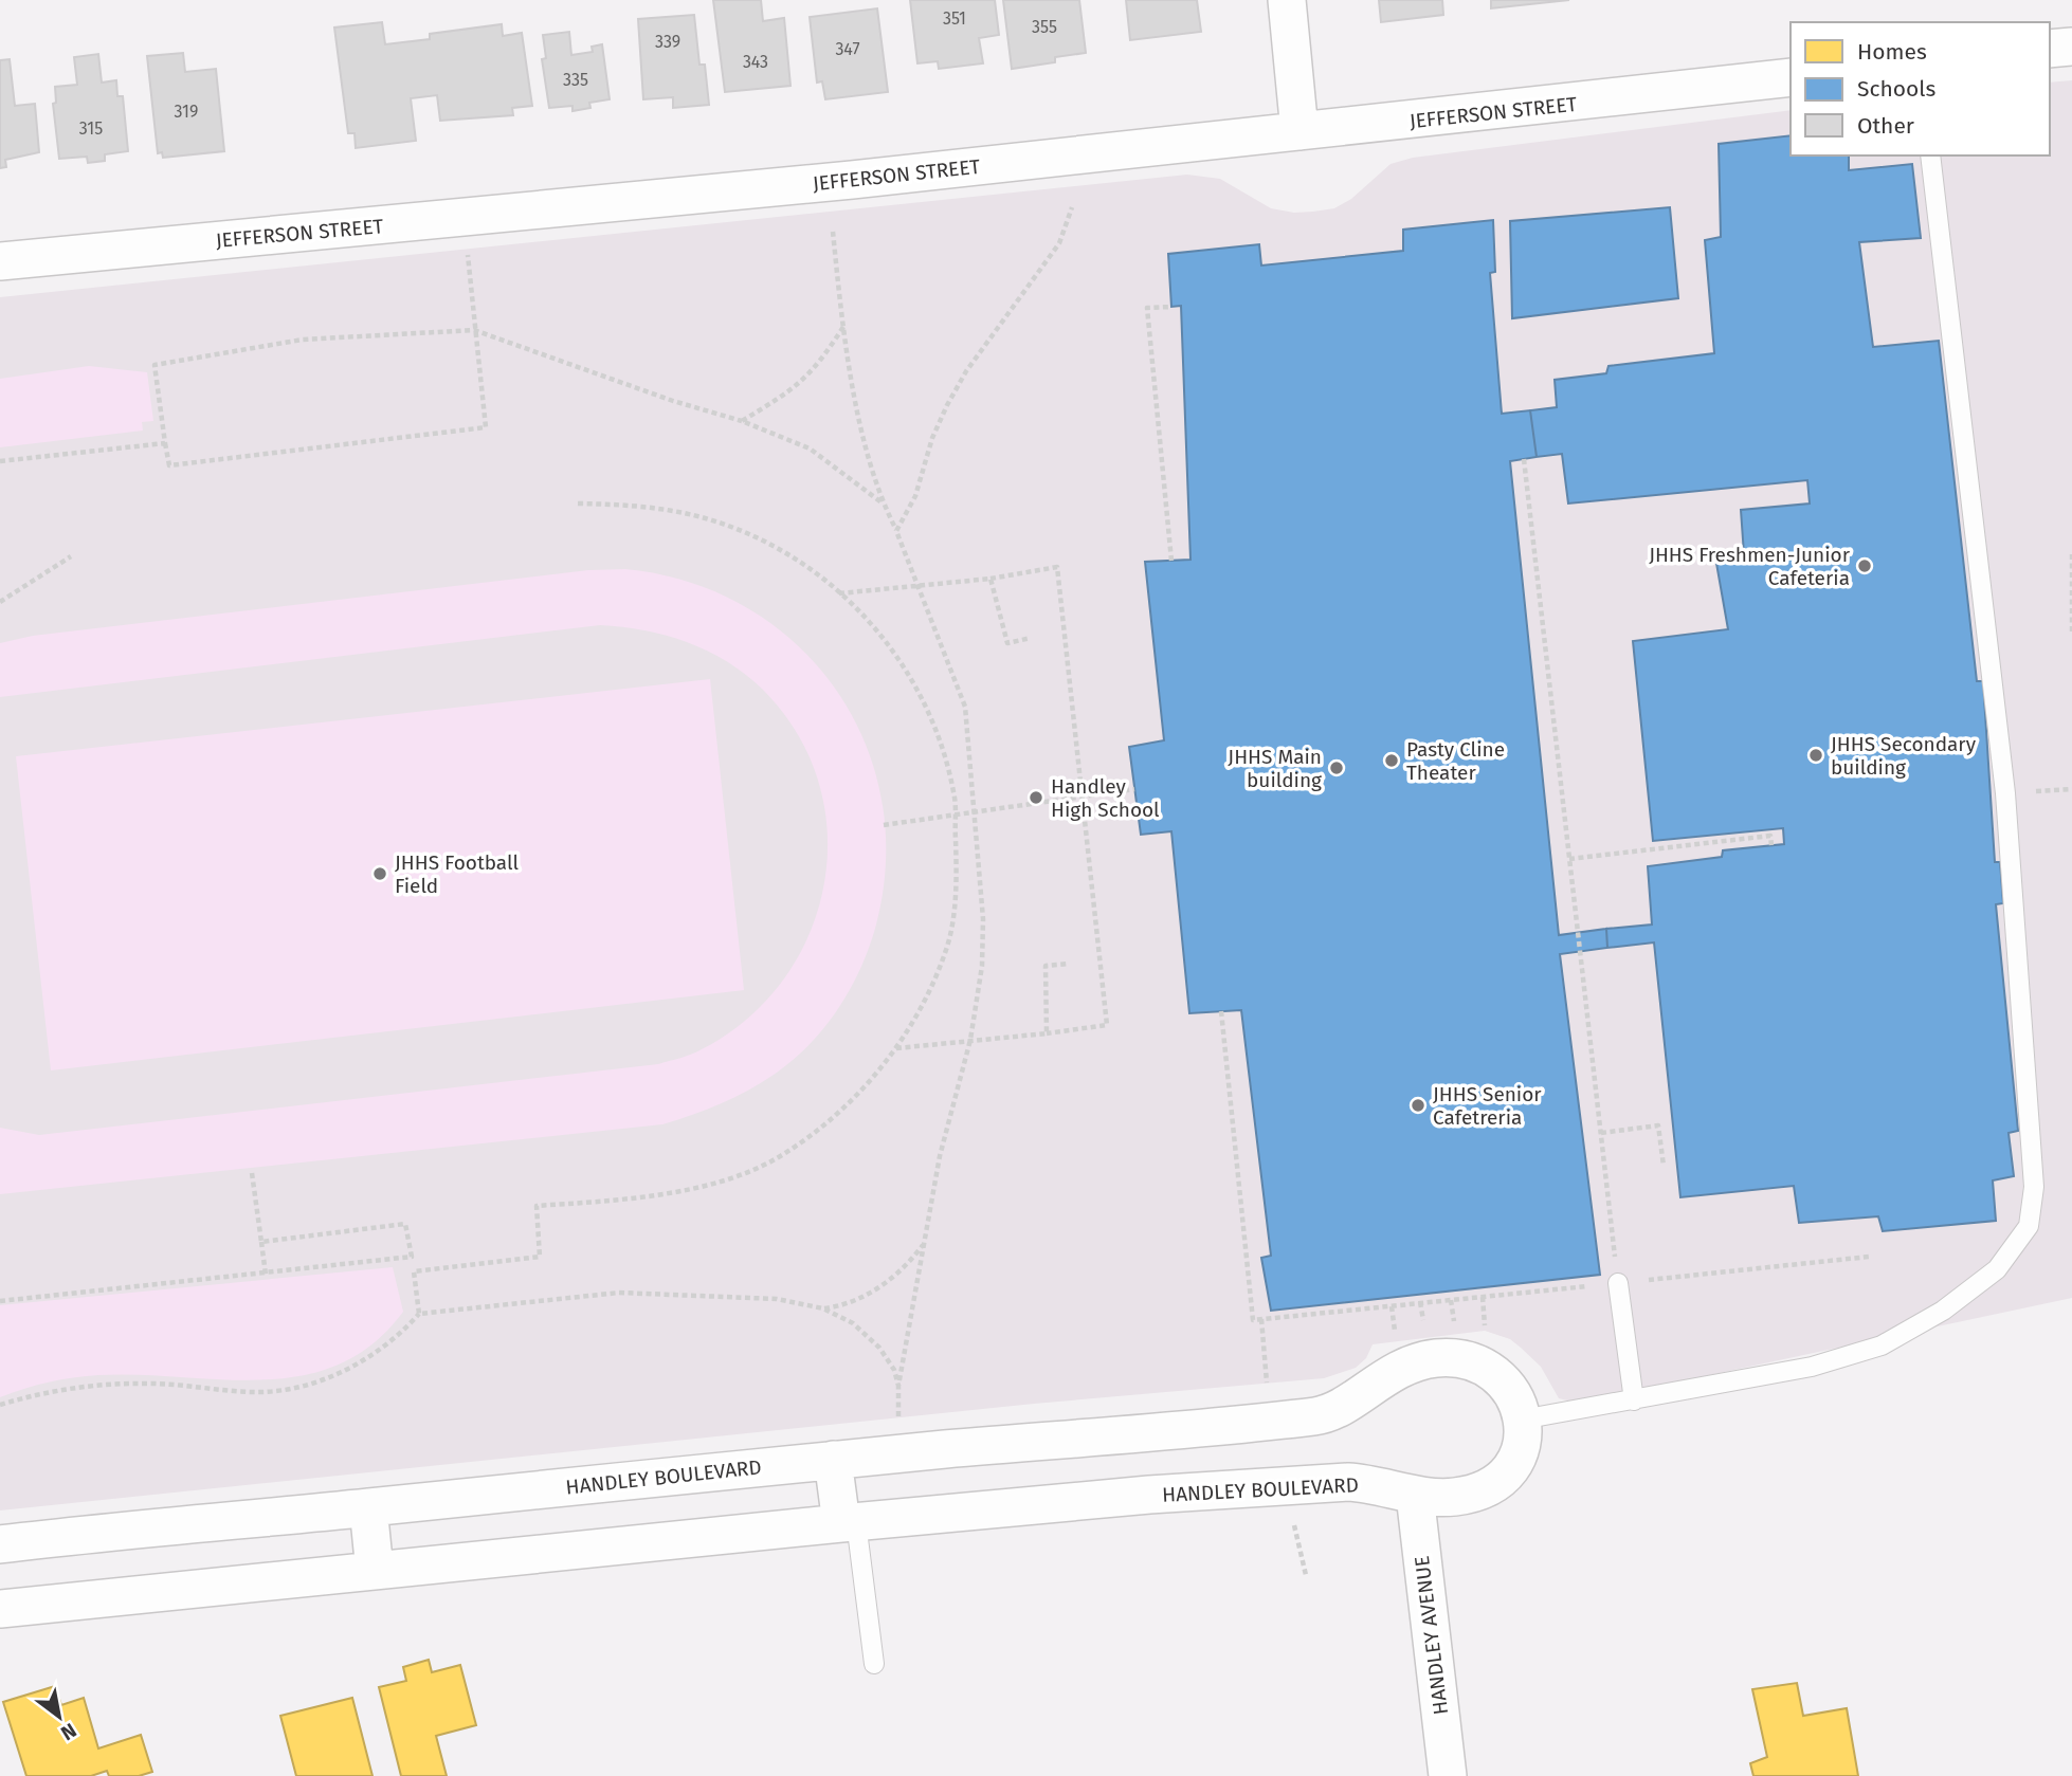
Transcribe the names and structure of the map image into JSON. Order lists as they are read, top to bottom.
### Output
{
  "streets": {
    "street": ["JEFFERSON STREET", "HANDLEY BOULEVARD", "HANDLEY AVENUE"]
  },
  "crossings": [
    ["HANDLEY BOULEVARD", "HANDLEY AVENUE"]
  ],
  "places": [
    "JHHS Freshmen-Junior Cafeteria",
    "JHHS Secondary building",
    "Pasty Cline Theater",
    "JHHS Main building",
    "Handley High School",
    "JHHS Football Field",
    "JHHS Senior Cafetreria"
  ],
  "house_numbers": [
    "351",
    "355",
    "339",
    "347",
    "343",
    "335",
    "319",
    "315"
  ],
  "legend": ["Homes", "Schools", "Other"],
  "north": "bottom right"
}
